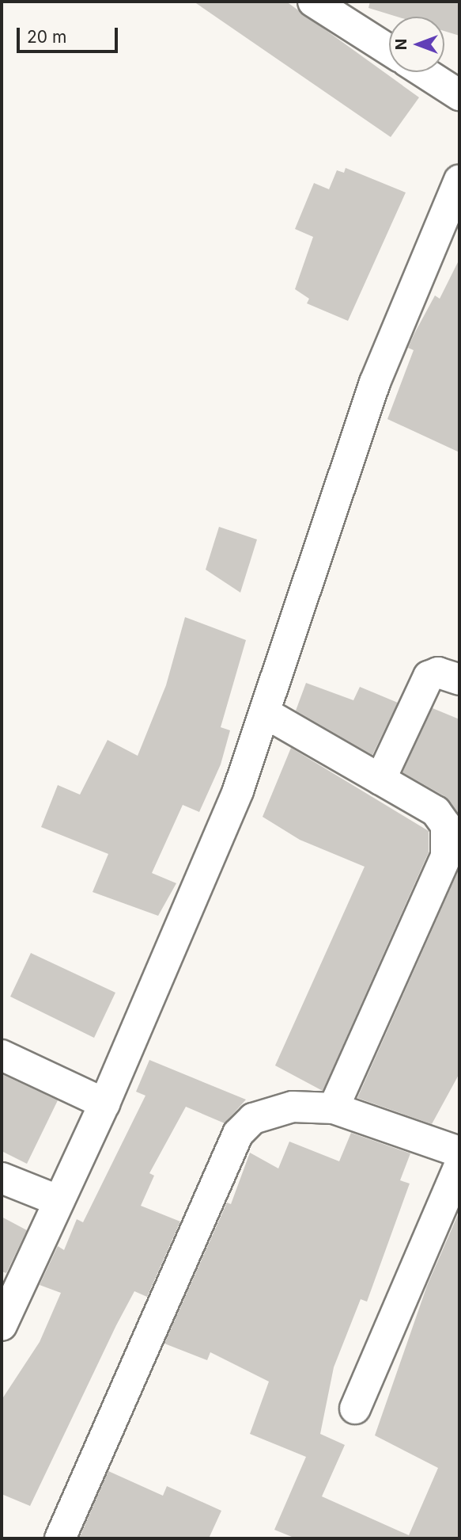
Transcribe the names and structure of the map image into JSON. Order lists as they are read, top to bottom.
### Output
{
  "scale_bar": "20 m",
  "north": "left"
}
